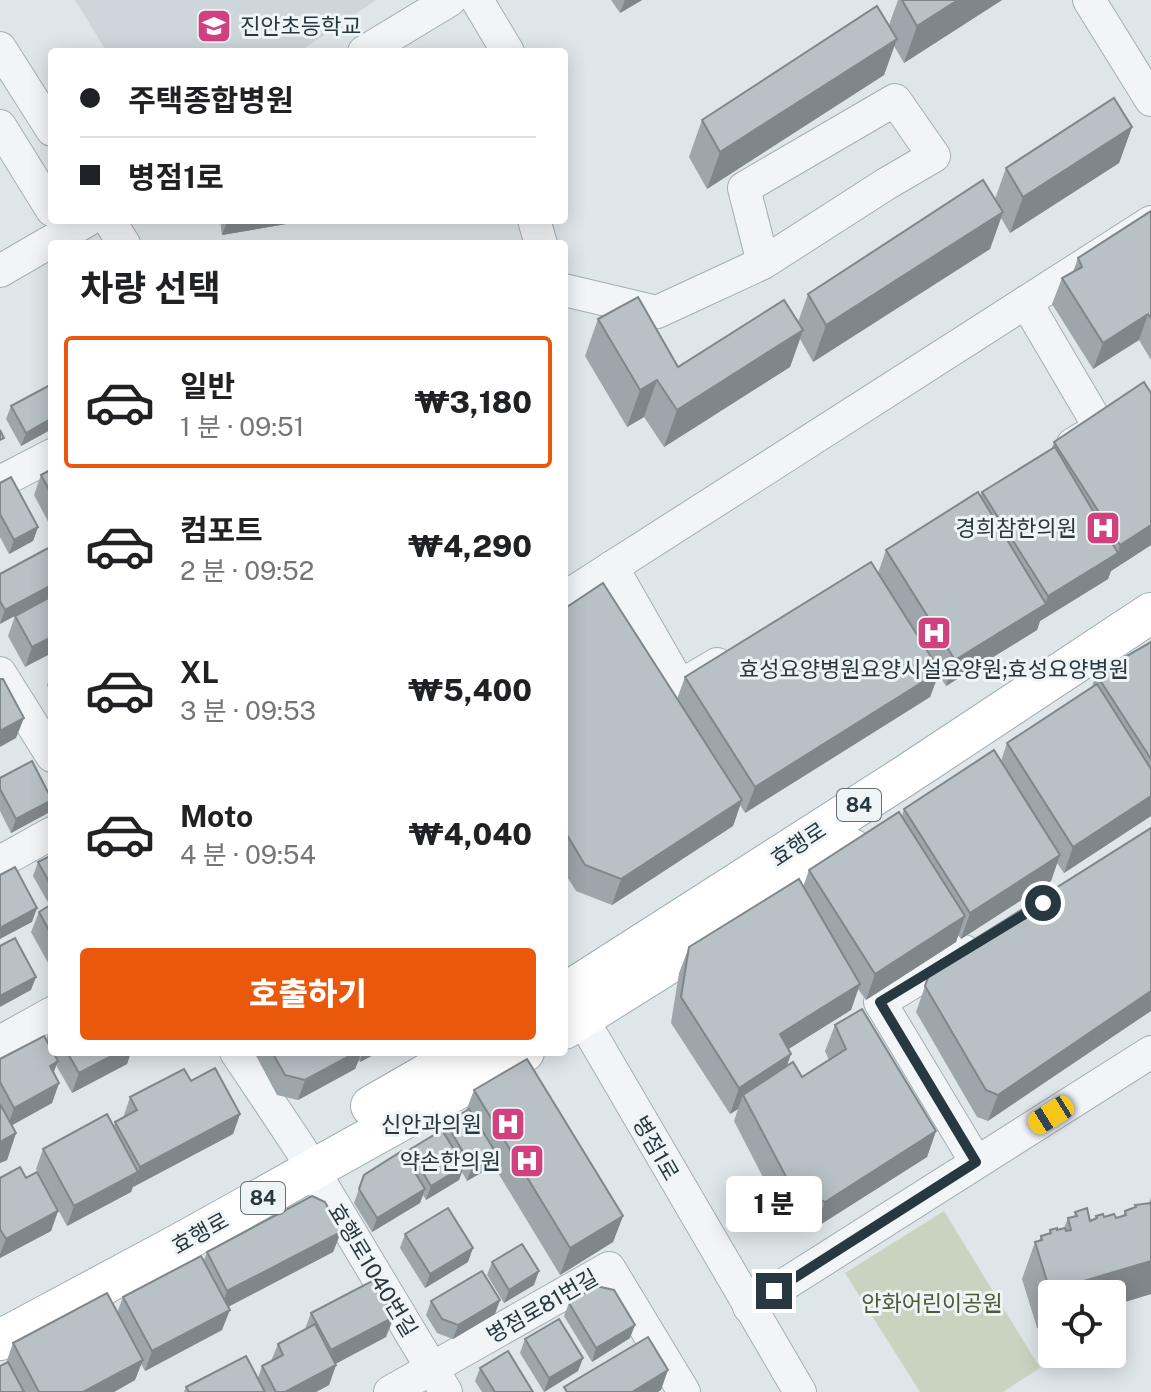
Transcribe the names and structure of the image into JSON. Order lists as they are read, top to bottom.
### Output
{
  "streets": {
    "main road": ["84", "효행로"],
    "street": ["병점1로", "효행로1040번길", "병점로81번길"]
  },
  "crossings": [
    ["효행로", "병점1로"],
    ["효행로", "효행로1040번길"],
    ["효행로1040번길", "병점로81번길"]
  ],
  "parks": ["안화어린이공원"],
  "places": {
    "school or university": ["진안초등학교"],
    "hospital": [
      "경희참한의원",
      "효성요양병원요양시설요양원;효성요양병원",
      "신안과의원",
      "약손한의원"
    ]
  },
  "page": {
    "banner": ["주택종합병원", "병점1로"],
    "heading": "차량 선택",
    "list": [
      {
        "name": "일반",
        "note": "1 분 · 09:51",
        "value": "₩3,180"
      },
      {
        "name": "컴포트",
        "note": "2 분 · 09:52",
        "value": "₩4,290"
      },
      {
        "name": "XL",
        "note": "3 분 · 09:53",
        "value": "₩5,400"
      },
      {
        "name": "Moto",
        "note": "4 분 · 09:54",
        "value": "₩4,040"
      }
    ],
    "buttons": "호출하기",
    "bubble": "1 분"
  }
}
